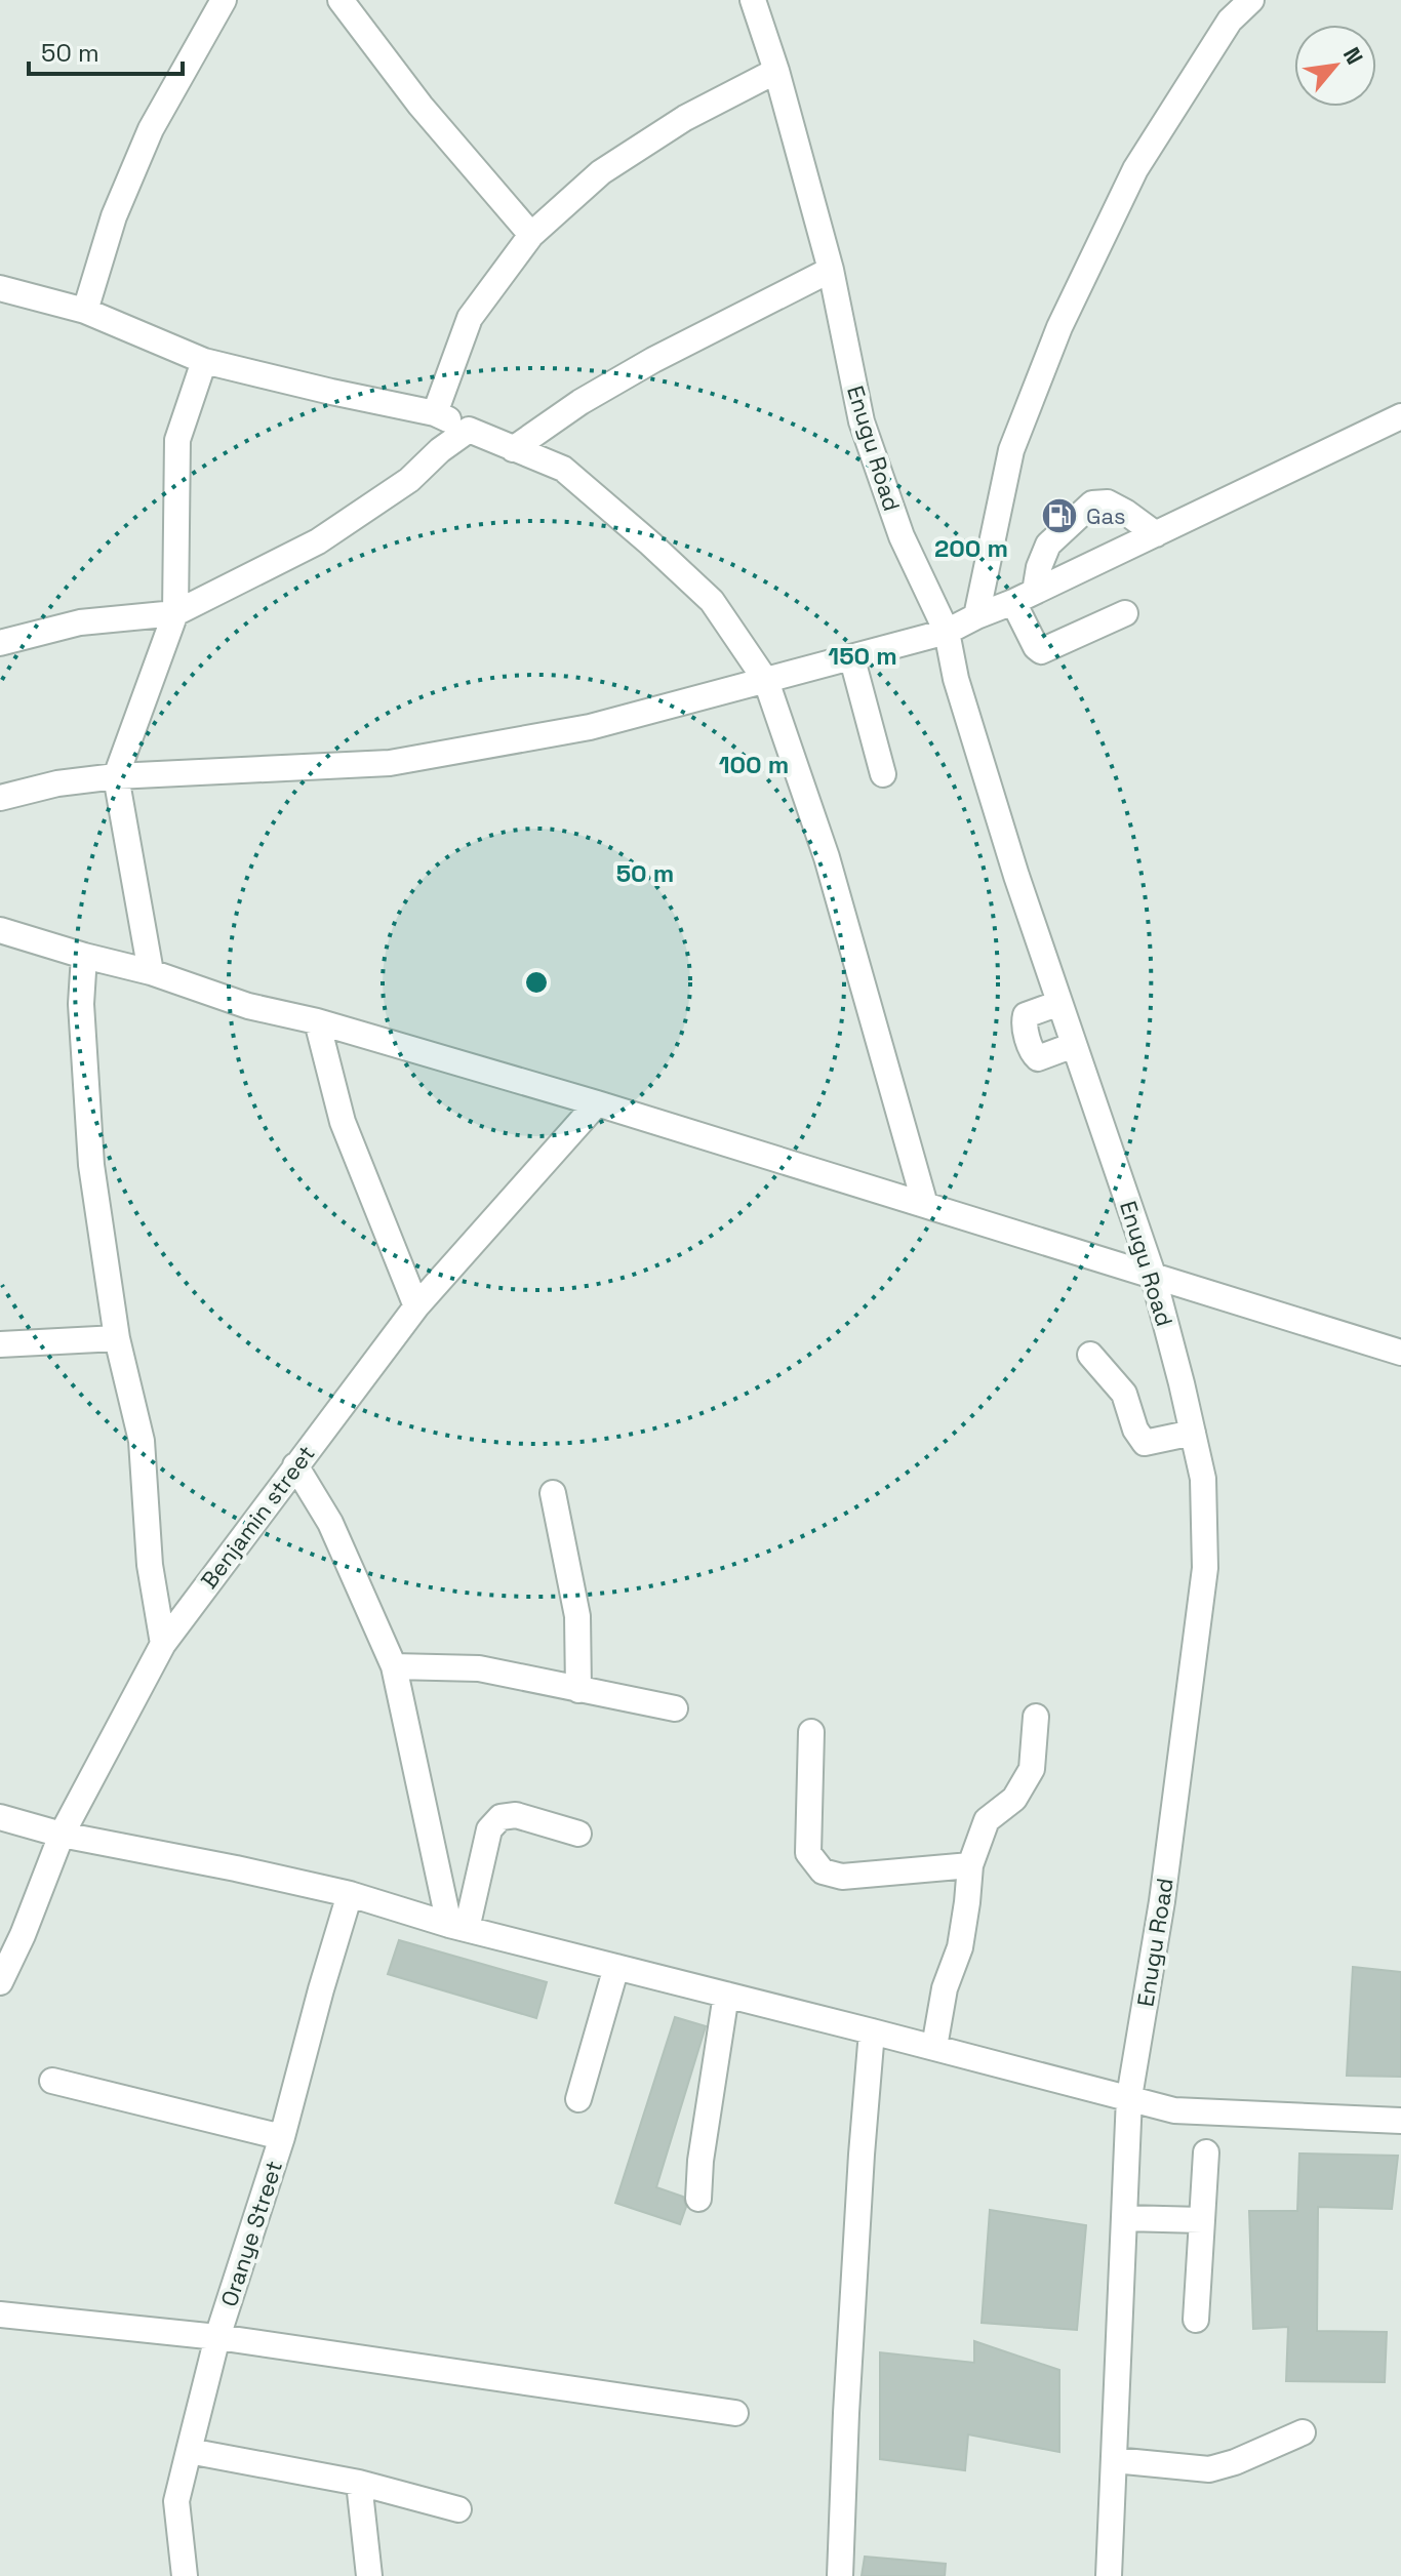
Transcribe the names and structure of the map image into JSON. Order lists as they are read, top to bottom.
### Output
{
  "streets": {
    "street": ["Enugu Road", "Benjamin street", "Oranye Street"]
  },
  "places": {
    "fuel station": ["Gas"]
  },
  "scale_bar": "50 m",
  "north": "top right",
  "rings": [
    "200 m",
    "150 m",
    "100 m",
    "50 m"
  ]
}
